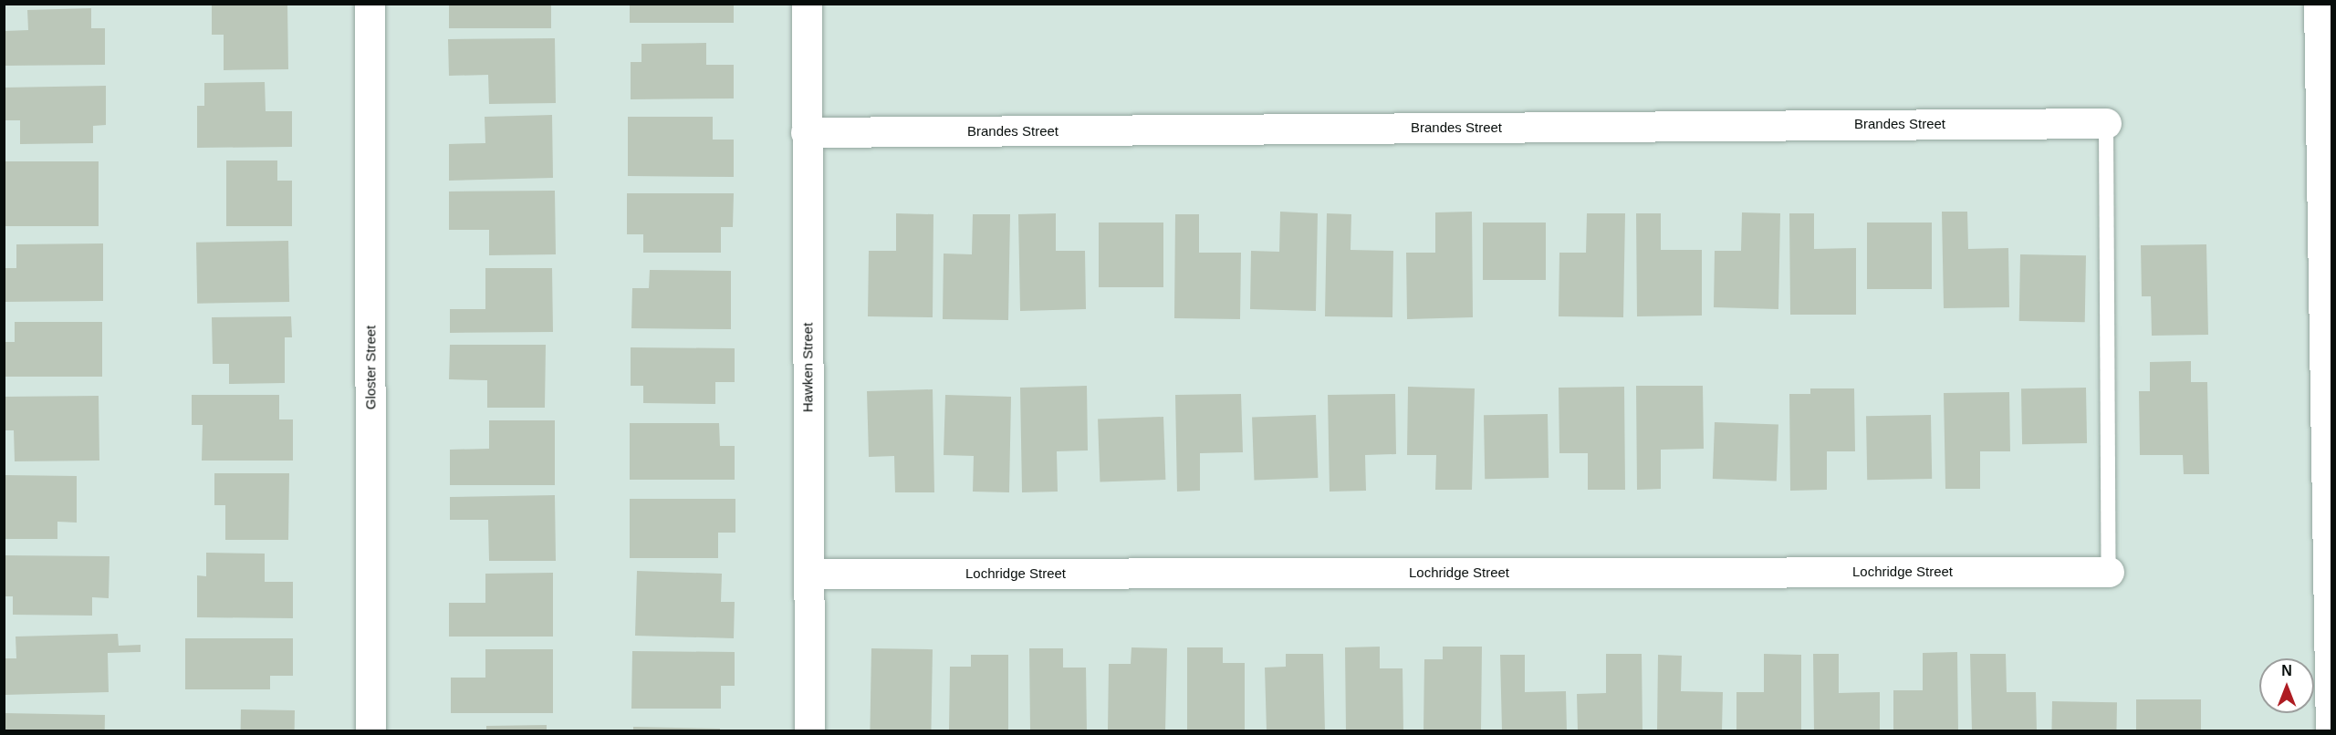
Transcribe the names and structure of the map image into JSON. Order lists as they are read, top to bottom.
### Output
{
  "streets": {
    "street": [
      "Brandes Street",
      "Gloster Street",
      "Hawken Street",
      "Lochridge Street"
    ]
  },
  "crossings": [
    ["Brandes Street", "Hawken Street"],
    ["Hawken Street", "Lochridge Street"]
  ],
  "north": "top"
}
